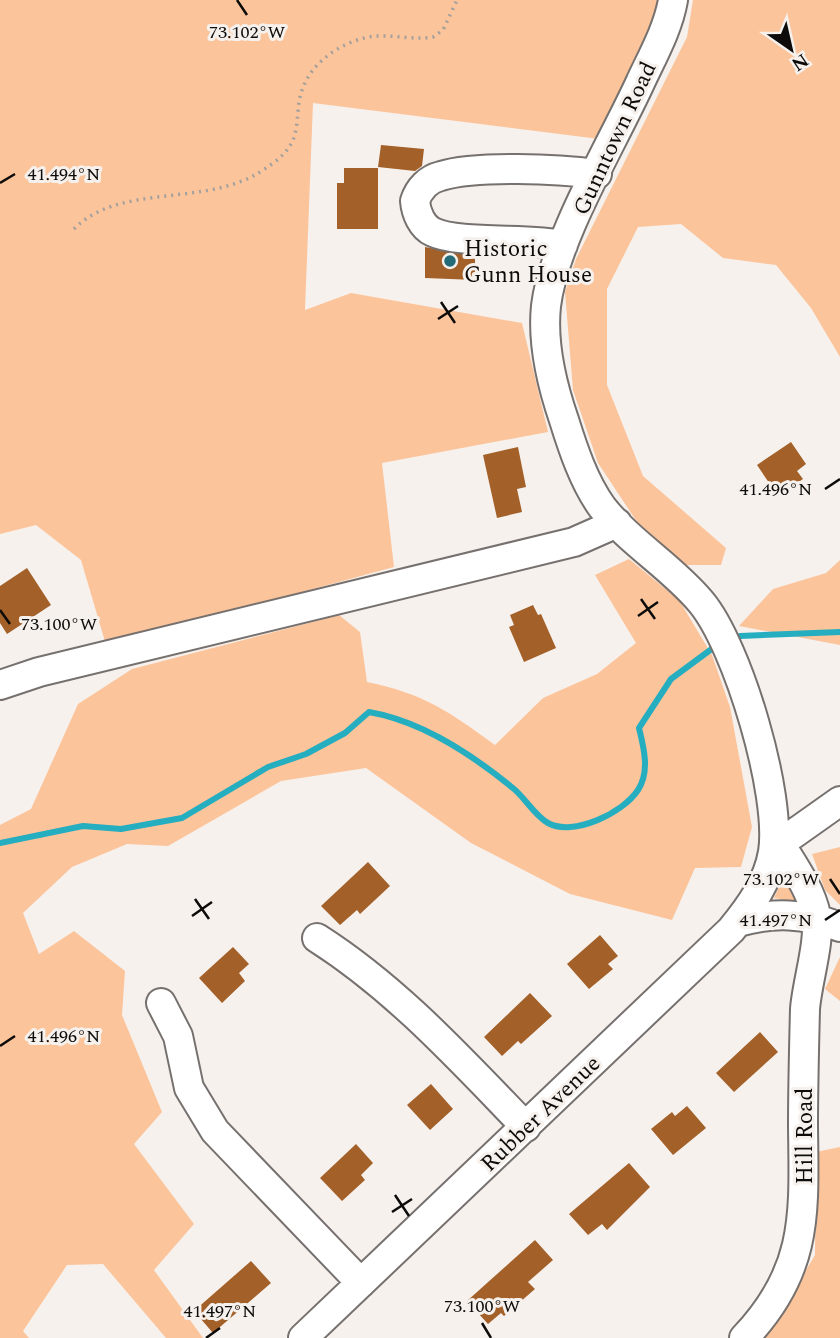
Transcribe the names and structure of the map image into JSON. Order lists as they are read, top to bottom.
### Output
{
  "streets": {
    "street": ["Gunntown Road", "Rubber Avenue", "Hill Road"]
  },
  "crossings": [
    ["Gunntown Road", "Rubber Avenue"]
  ],
  "places": ["Historic Gunn House"],
  "north": "bottom right",
  "coordinates": [
    "73.102°W",
    "41.494°N",
    "41.496°N",
    "73.100°W",
    "41.497°N"
  ]
}
